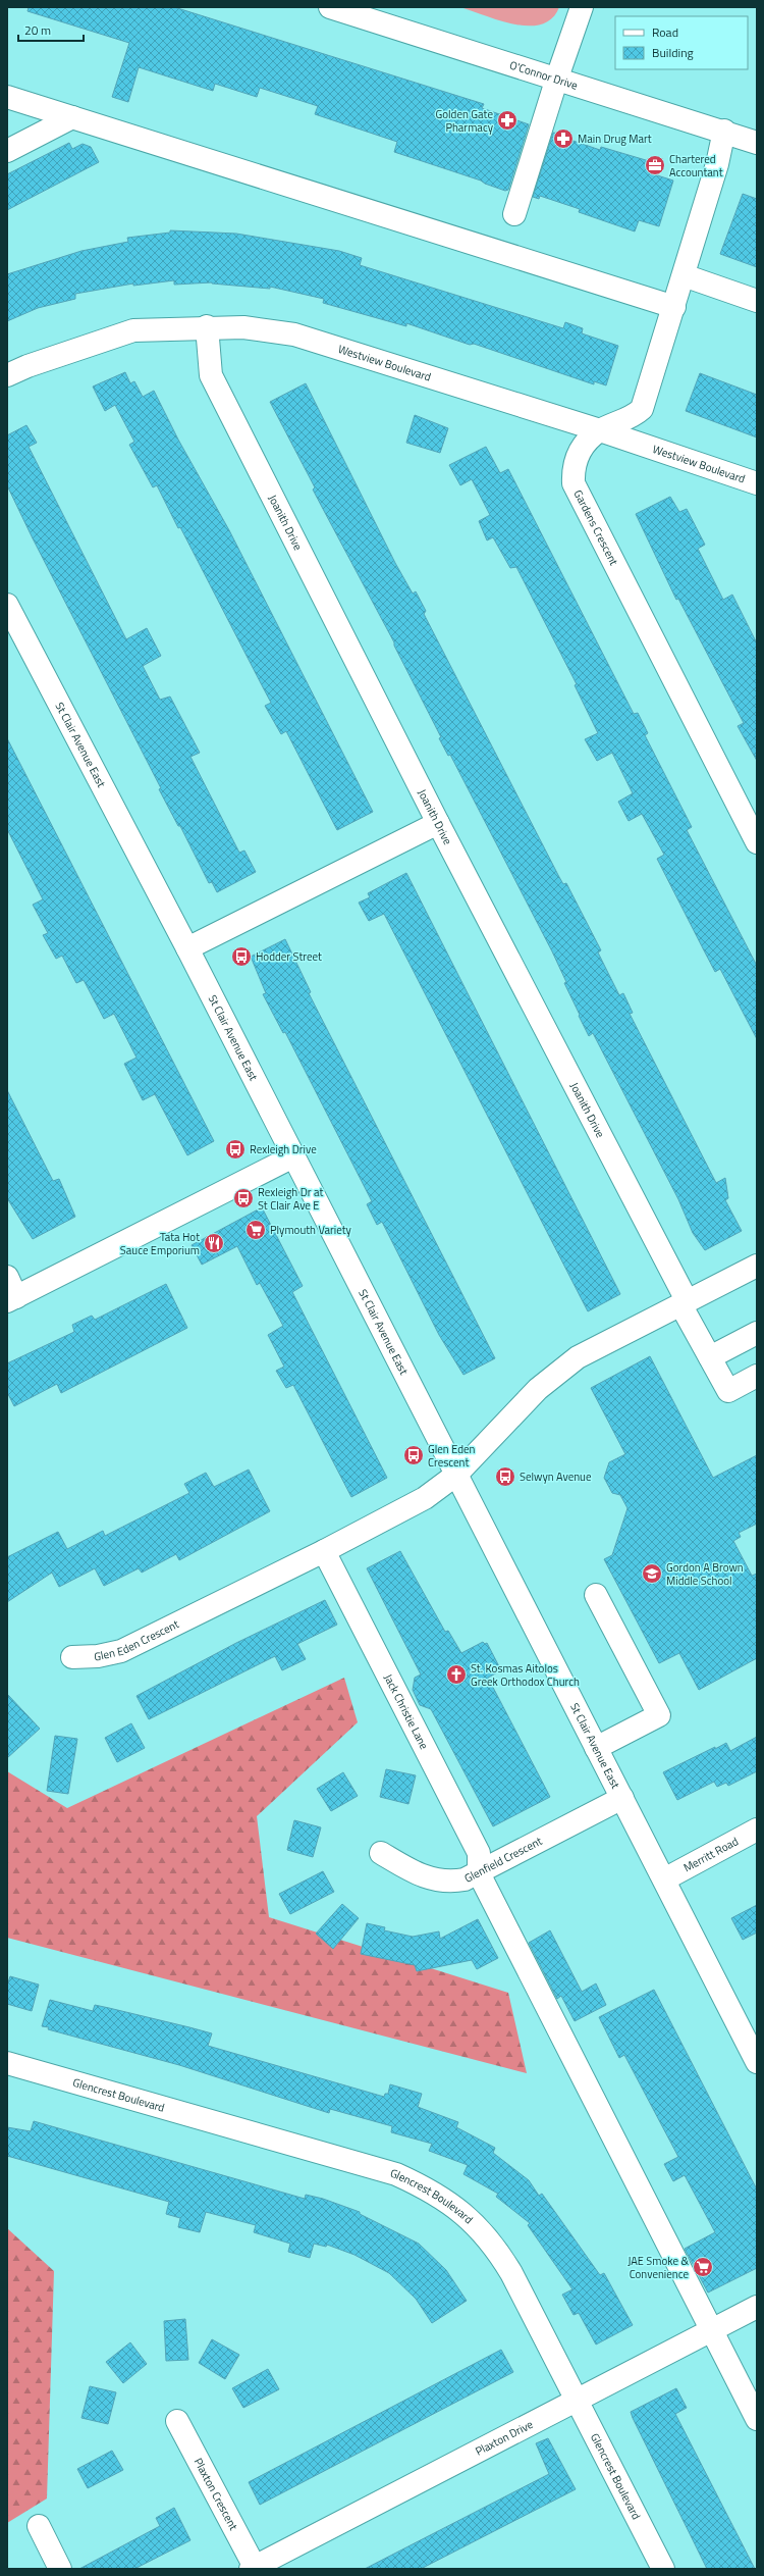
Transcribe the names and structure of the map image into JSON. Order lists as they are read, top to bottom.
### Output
{
  "streets": {
    "street": [
      "O'Connor Drive",
      "Westview Boulevard",
      "Joanith Drive",
      "Gardens Crescent",
      "St Clair Avenue East",
      "Glen Eden Crescent",
      "Jack Christie Lane",
      "Merritt Road",
      "Glenfield Crescent",
      "Glencrest Boulevard",
      "Plaxton Drive",
      "Plaxton Crescent"
    ]
  },
  "crossings": [
    ["O'Connor Drive", "Gardens Crescent"],
    ["Westview Boulevard", "Joanith Drive"],
    ["Westview Boulevard", "Gardens Crescent"],
    ["St Clair Avenue East", "Glen Eden Crescent"],
    ["St Clair Avenue East", "Merritt Road"],
    ["St Clair Avenue East", "Glenfield Crescent"],
    ["Glen Eden Crescent", "Jack Christie Lane"],
    ["Jack Christie Lane", "Glenfield Crescent"],
    ["Glencrest Boulevard", "Plaxton Drive"],
    ["Plaxton Drive", "Plaxton Crescent"]
  ],
  "places": {
    "pharmacy": ["Golden Gate Pharmacy", "Main Drug Mart"],
    "office": ["Chartered Accountant"],
    "bus stop": [
      "Hodder Street",
      "Rexleigh Drive",
      "Rexleigh Dr at St Clair Ave E",
      "Glen Eden Crescent",
      "Selwyn Avenue"
    ],
    "supermarket": ["Plymouth Variety", "JAE Smoke & Convenience"],
    "restaurant": ["Tata Hot Sauce Emporium"],
    "school or university": ["Gordon A Brown Middle School"],
    "church": ["St. Kosmas Aitolos Greek Orthodox Church"]
  },
  "legend": ["Road", "Building"],
  "scale_bar": "20 m"
}
